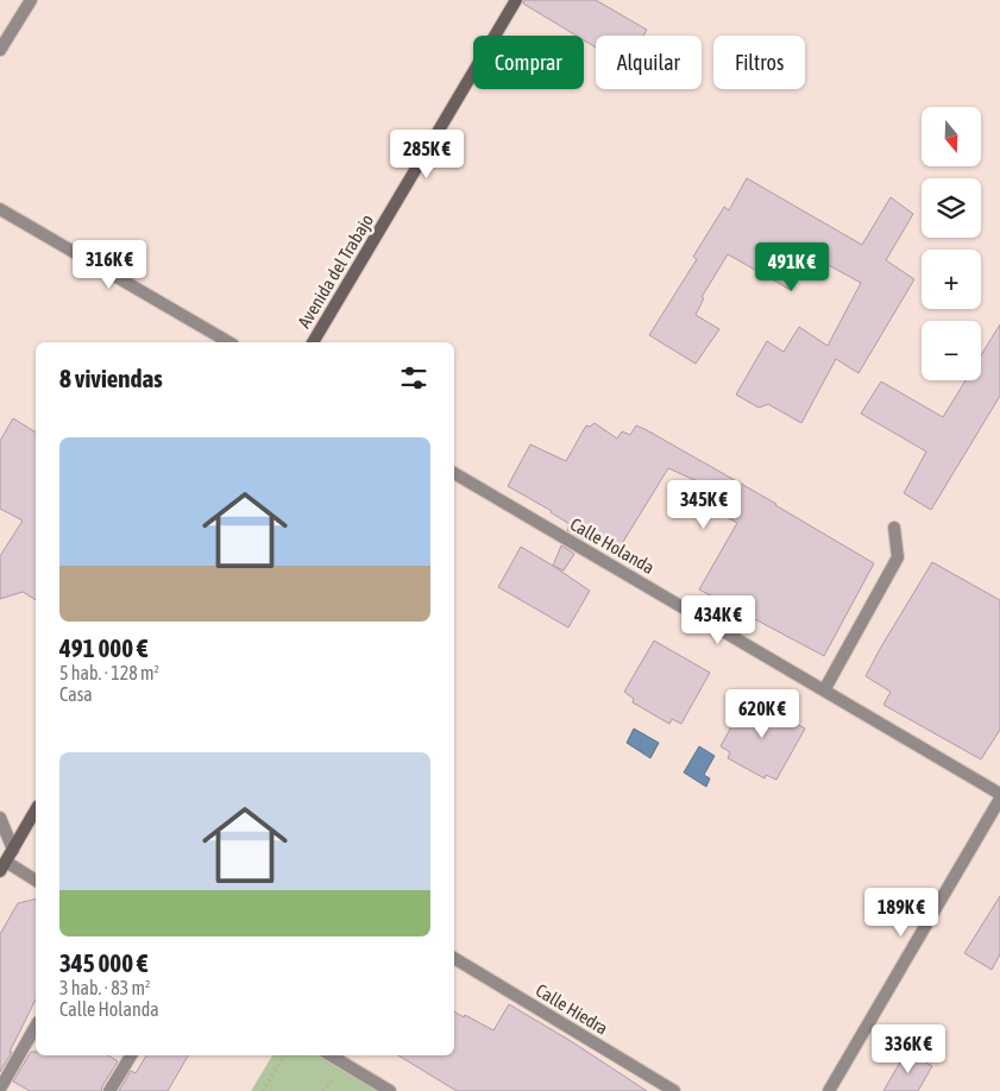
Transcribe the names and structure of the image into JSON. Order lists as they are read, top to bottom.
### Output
{
  "streets": {
    "street": ["Avenida del Trabajo", "Calle Holanda", "Calle Hiedra"]
  },
  "north": "bottom",
  "page": {
    "chip": ["Comprar", "Alquilar", "Filtros"],
    "map_buttons": ["+", "−"],
    "price": [
      "285K €",
      "316K €",
      "491K €",
      "345K €",
      "434K €",
      "620K €",
      "189K €",
      "336K €"
    ],
    "heading": "8 viviendas",
    "list": [
      {
        "name": "491 000 €",
        "note": "5 hab. · 128 m² · Casa"
      },
      {
        "name": "345 000 €",
        "note": "3 hab. · 83 m² · Calle Holanda"
      }
    ]
  }
}
